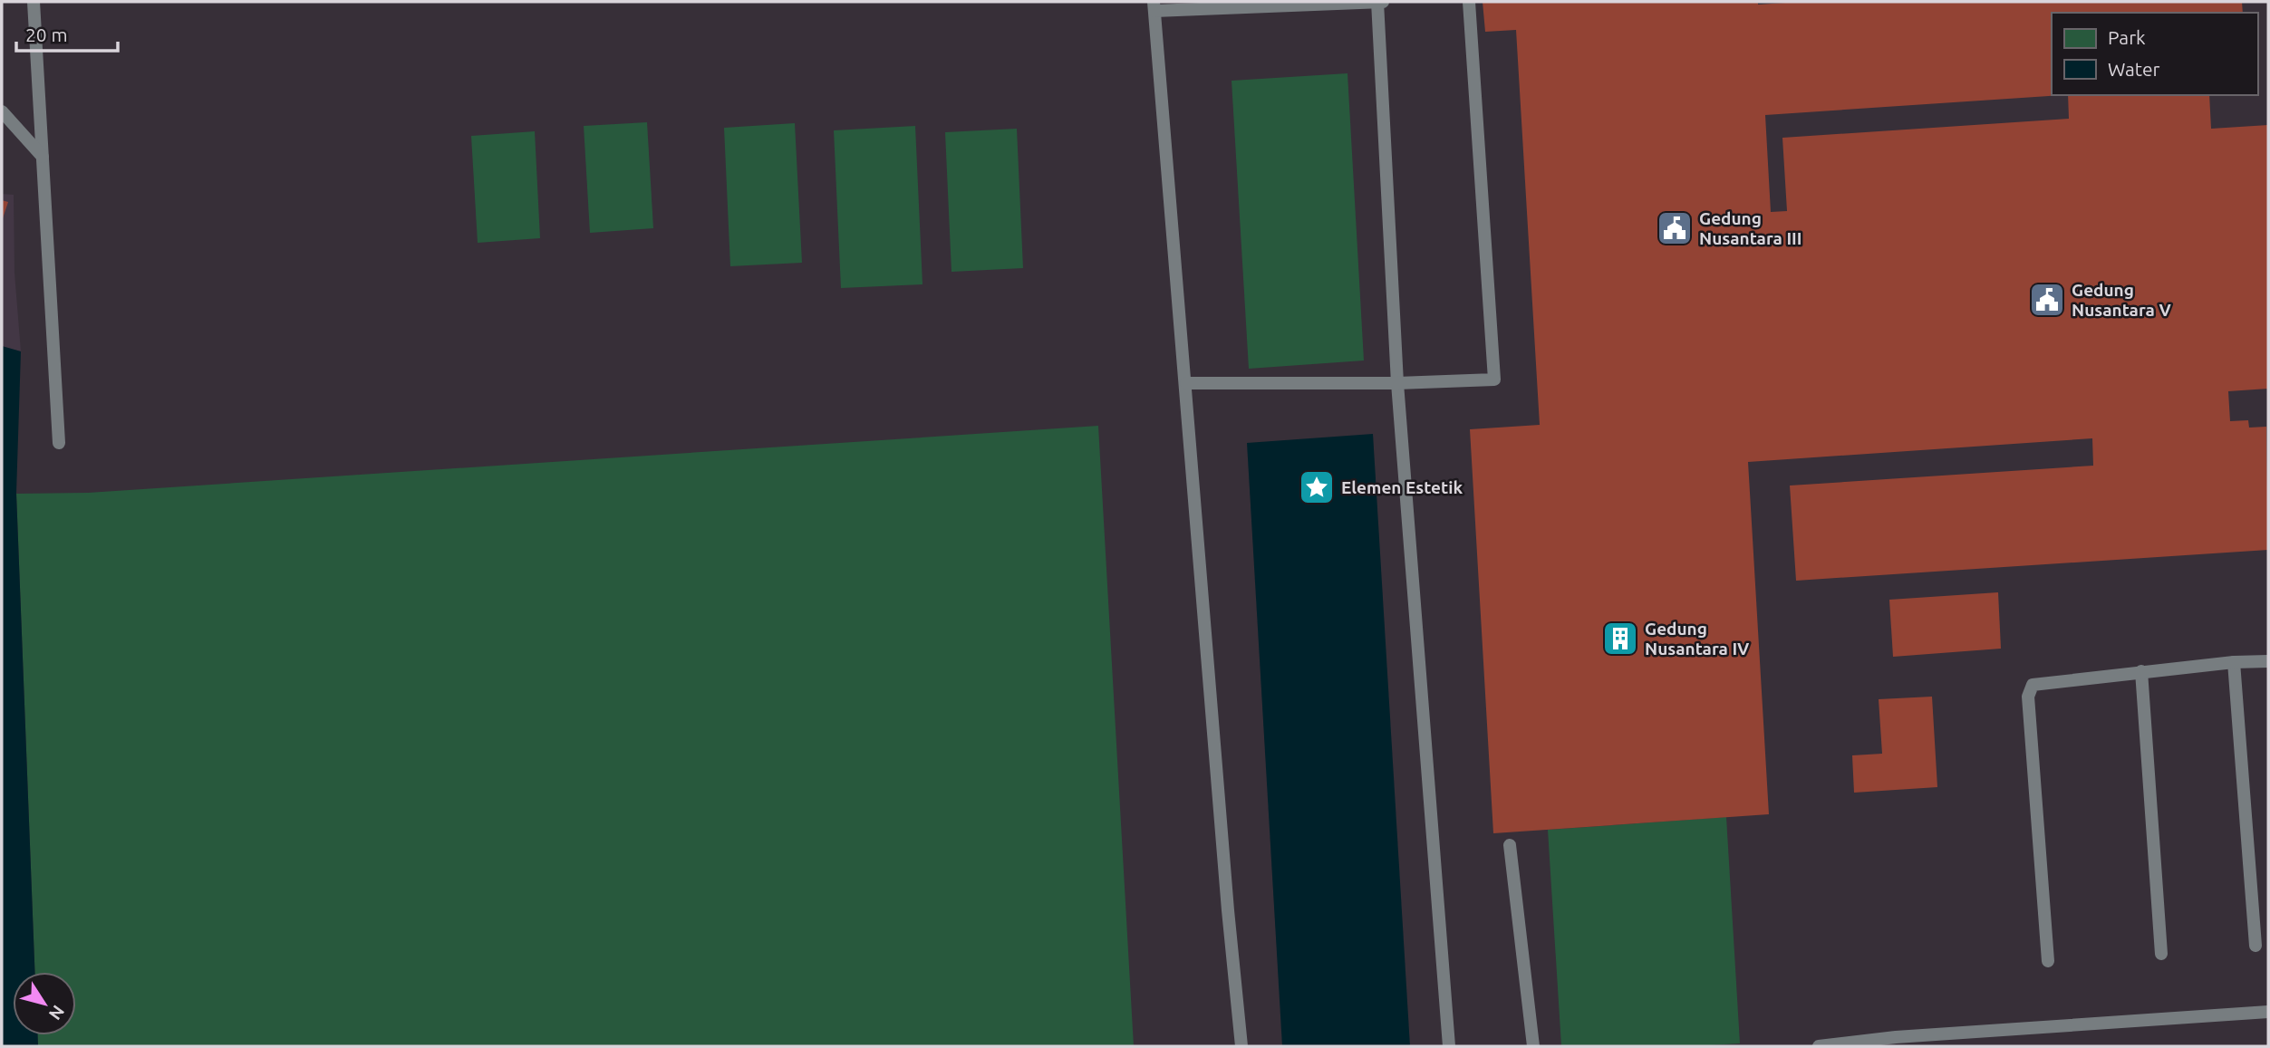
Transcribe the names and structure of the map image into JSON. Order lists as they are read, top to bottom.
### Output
{
  "places": {
    "public building": ["Gedung Nusantara III", "Gedung Nusantara V"],
    "place": ["Elemen Estetik"],
    "building": ["Gedung Nusantara IV"]
  },
  "legend": ["Park", "Water"],
  "scale_bar": "20 m",
  "north": "bottom right"
}
